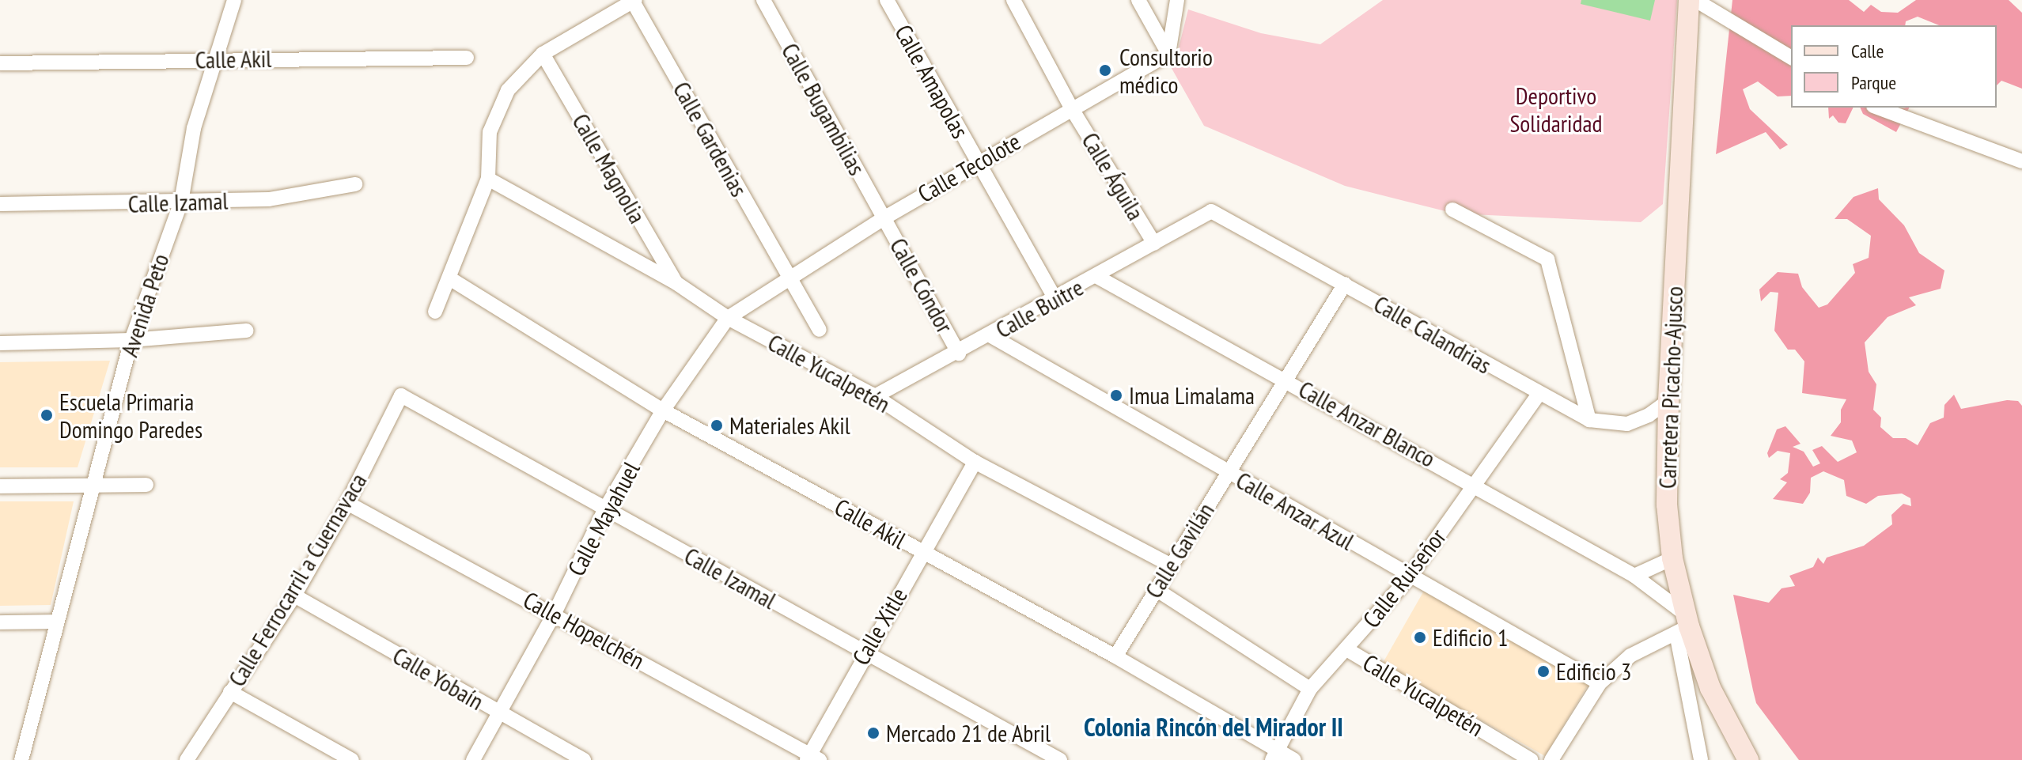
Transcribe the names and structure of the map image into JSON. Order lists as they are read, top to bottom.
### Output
{
  "streets": {
    "main road": ["Carretera Picacho-Ajusco"],
    "street": [
      "Calle Akil",
      "Calle Amapolas",
      "Calle Bugambilias",
      "Calle Gardenias",
      "Calle Tecolote",
      "Calle Magnolia",
      "Calle Águila",
      "Calle Izamal",
      "Calle Cóndor",
      "Avenida Peto",
      "Calle Buitre",
      "Calle Calandrias",
      "Calle Yucalpetén",
      "Calle Anzar Blanco",
      "Calle Anzar Azul",
      "Calle Mayahuel",
      "Calle Gavilán",
      "Calle Ruiseñor",
      "Calle Ferrocarril a Cuernavaca",
      "Calle Xitle",
      "Calle Hopelchén",
      "Calle Yobaín"
    ]
  },
  "crossings": [
    ["Calle Akil", "Avenida Peto"],
    ["Calle Akil", "Calle Mayahuel"],
    ["Calle Akil", "Calle Gavilán"],
    ["Calle Akil", "Calle Ruiseñor"],
    ["Calle Akil", "Calle Xitle"],
    ["Calle Amapolas", "Calle Tecolote"],
    ["Calle Amapolas", "Calle Buitre"],
    ["Calle Bugambilias", "Calle Tecolote"],
    ["Calle Bugambilias", "Calle Cóndor"],
    ["Calle Gardenias", "Calle Tecolote"],
    ["Calle Tecolote", "Calle Águila"],
    ["Calle Tecolote", "Calle Cóndor"],
    ["Calle Tecolote", "Calle Yucalpetén"],
    ["Calle Tecolote", "Calle Mayahuel"],
    ["Calle Magnolia", "Calle Yucalpetén"],
    ["Calle Águila", "Calle Buitre"],
    ["Calle Izamal", "Avenida Peto"],
    ["Calle Izamal", "Calle Mayahuel"],
    ["Calle Izamal", "Calle Ferrocarril a Cuernavaca"],
    ["Calle Izamal", "Calle Xitle"],
    ["Calle Cóndor", "Calle Buitre"],
    ["Calle Buitre", "Calle Calandrias"],
    ["Calle Buitre", "Calle Yucalpetén"],
    ["Calle Buitre", "Calle Anzar Blanco"],
    ["Calle Buitre", "Calle Anzar Azul"],
    ["Calle Calandrias", "Carretera Picacho-Ajusco"],
    ["Calle Calandrias", "Calle Gavilán"],
    ["Calle Calandrias", "Calle Ruiseñor"],
    ["Calle Yucalpetén", "Calle Mayahuel"],
    ["Calle Yucalpetén", "Calle Gavilán"],
    ["Calle Yucalpetén", "Calle Ruiseñor"],
    ["Calle Yucalpetén", "Calle Xitle"],
    ["Carretera Picacho-Ajusco", "Calle Anzar Blanco"],
    ["Calle Anzar Blanco", "Calle Gavilán"],
    ["Calle Anzar Blanco", "Calle Ruiseñor"],
    ["Calle Anzar Azul", "Calle Gavilán"],
    ["Calle Anzar Azul", "Calle Ruiseñor"],
    ["Calle Mayahuel", "Calle Hopelchén"],
    ["Calle Mayahuel", "Calle Yobaín"],
    ["Calle Ferrocarril a Cuernavaca", "Calle Hopelchén"],
    ["Calle Ferrocarril a Cuernavaca", "Calle Yobaín"],
    ["Calle Xitle", "Calle Hopelchén"]
  ],
  "districts": ["Colonia Rincón del Mirador II"],
  "parks": ["Deportivo Solidaridad"],
  "places": [
    "Consultorio médico",
    "Imua Limalama",
    "Escuela Primaria Domingo Paredes",
    "Materiales Akil",
    "Edificio 1",
    "Edificio 3",
    "Mercado 21 de Abril"
  ],
  "legend": ["Calle", "Parque"]
}
